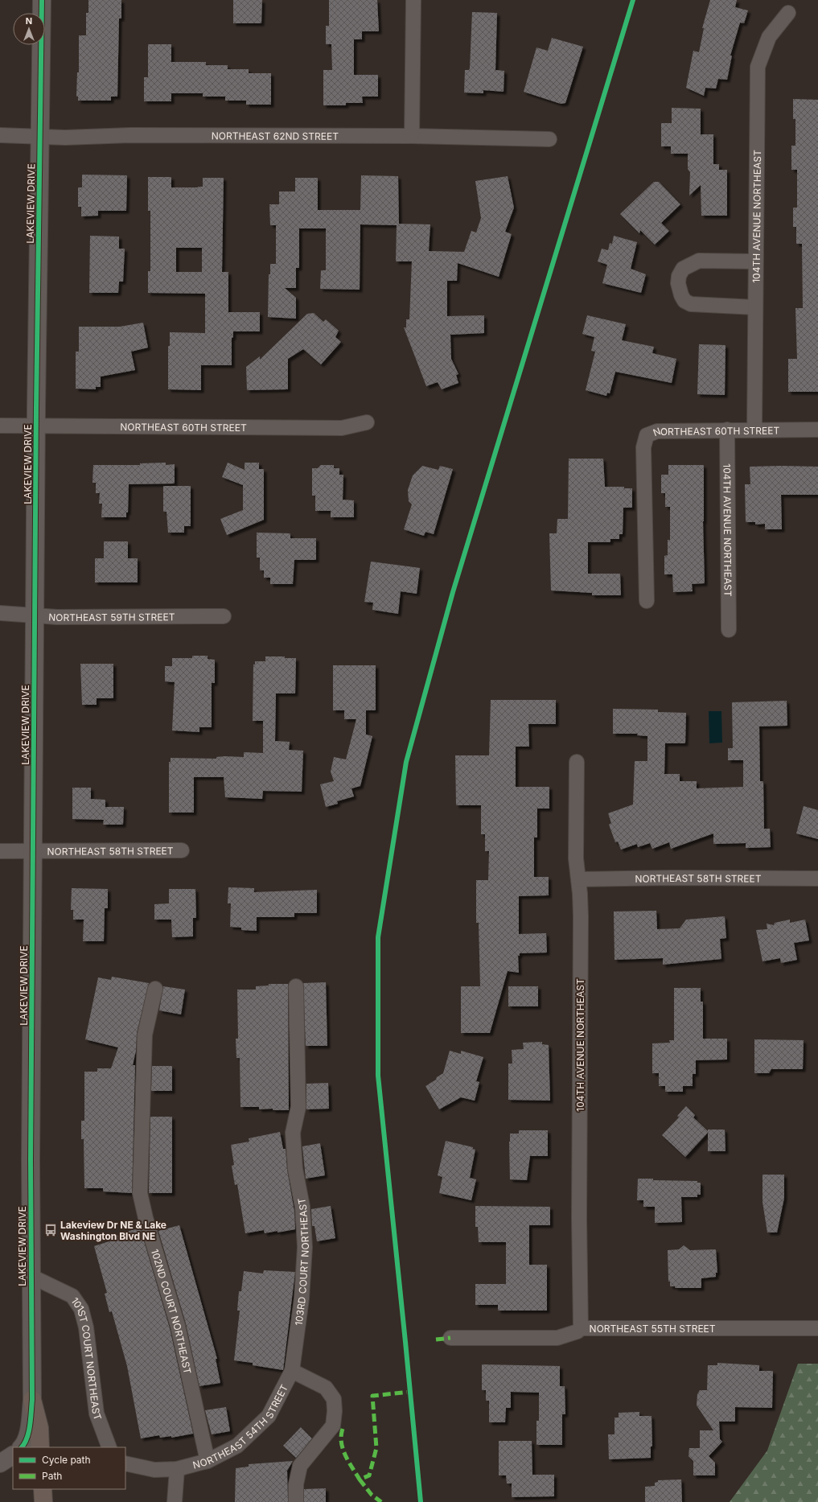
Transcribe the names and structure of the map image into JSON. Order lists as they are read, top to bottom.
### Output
{
  "streets": {
    "street": [
      "NORTHEAST 62ND STREET",
      "LAKEVIEW DRIVE",
      "104TH AVENUE NORTHEAST",
      "NORTHEAST 60TH STREET",
      "NORTHEAST 59TH STREET",
      "NORTHEAST 58TH STREET",
      "103RD COURT NORTHEAST",
      "102ND COURT NORTHEAST",
      "NORTHEAST 55TH STREET",
      "101ST COURT NORTHEAST",
      "NORTHEAST 54TH STREET"
    ]
  },
  "crossings": [
    ["NORTHEAST 62ND STREET", "LAKEVIEW DRIVE"],
    ["LAKEVIEW DRIVE", "NORTHEAST 60TH STREET"],
    ["LAKEVIEW DRIVE", "NORTHEAST 59TH STREET"],
    ["LAKEVIEW DRIVE", "NORTHEAST 58TH STREET"],
    ["LAKEVIEW DRIVE", "101ST COURT NORTHEAST"],
    ["104TH AVENUE NORTHEAST", "NORTHEAST 60TH STREET"],
    ["104TH AVENUE NORTHEAST", "NORTHEAST 58TH STREET"],
    ["104TH AVENUE NORTHEAST", "NORTHEAST 55TH STREET"],
    ["103RD COURT NORTHEAST", "NORTHEAST 54TH STREET"],
    ["102ND COURT NORTHEAST", "NORTHEAST 54TH STREET"]
  ],
  "places": {
    "bus stop": ["Lakeview Dr NE & Lake Washington Blvd NE"]
  },
  "legend": ["Cycle path", "Path"],
  "north": "top"
}
